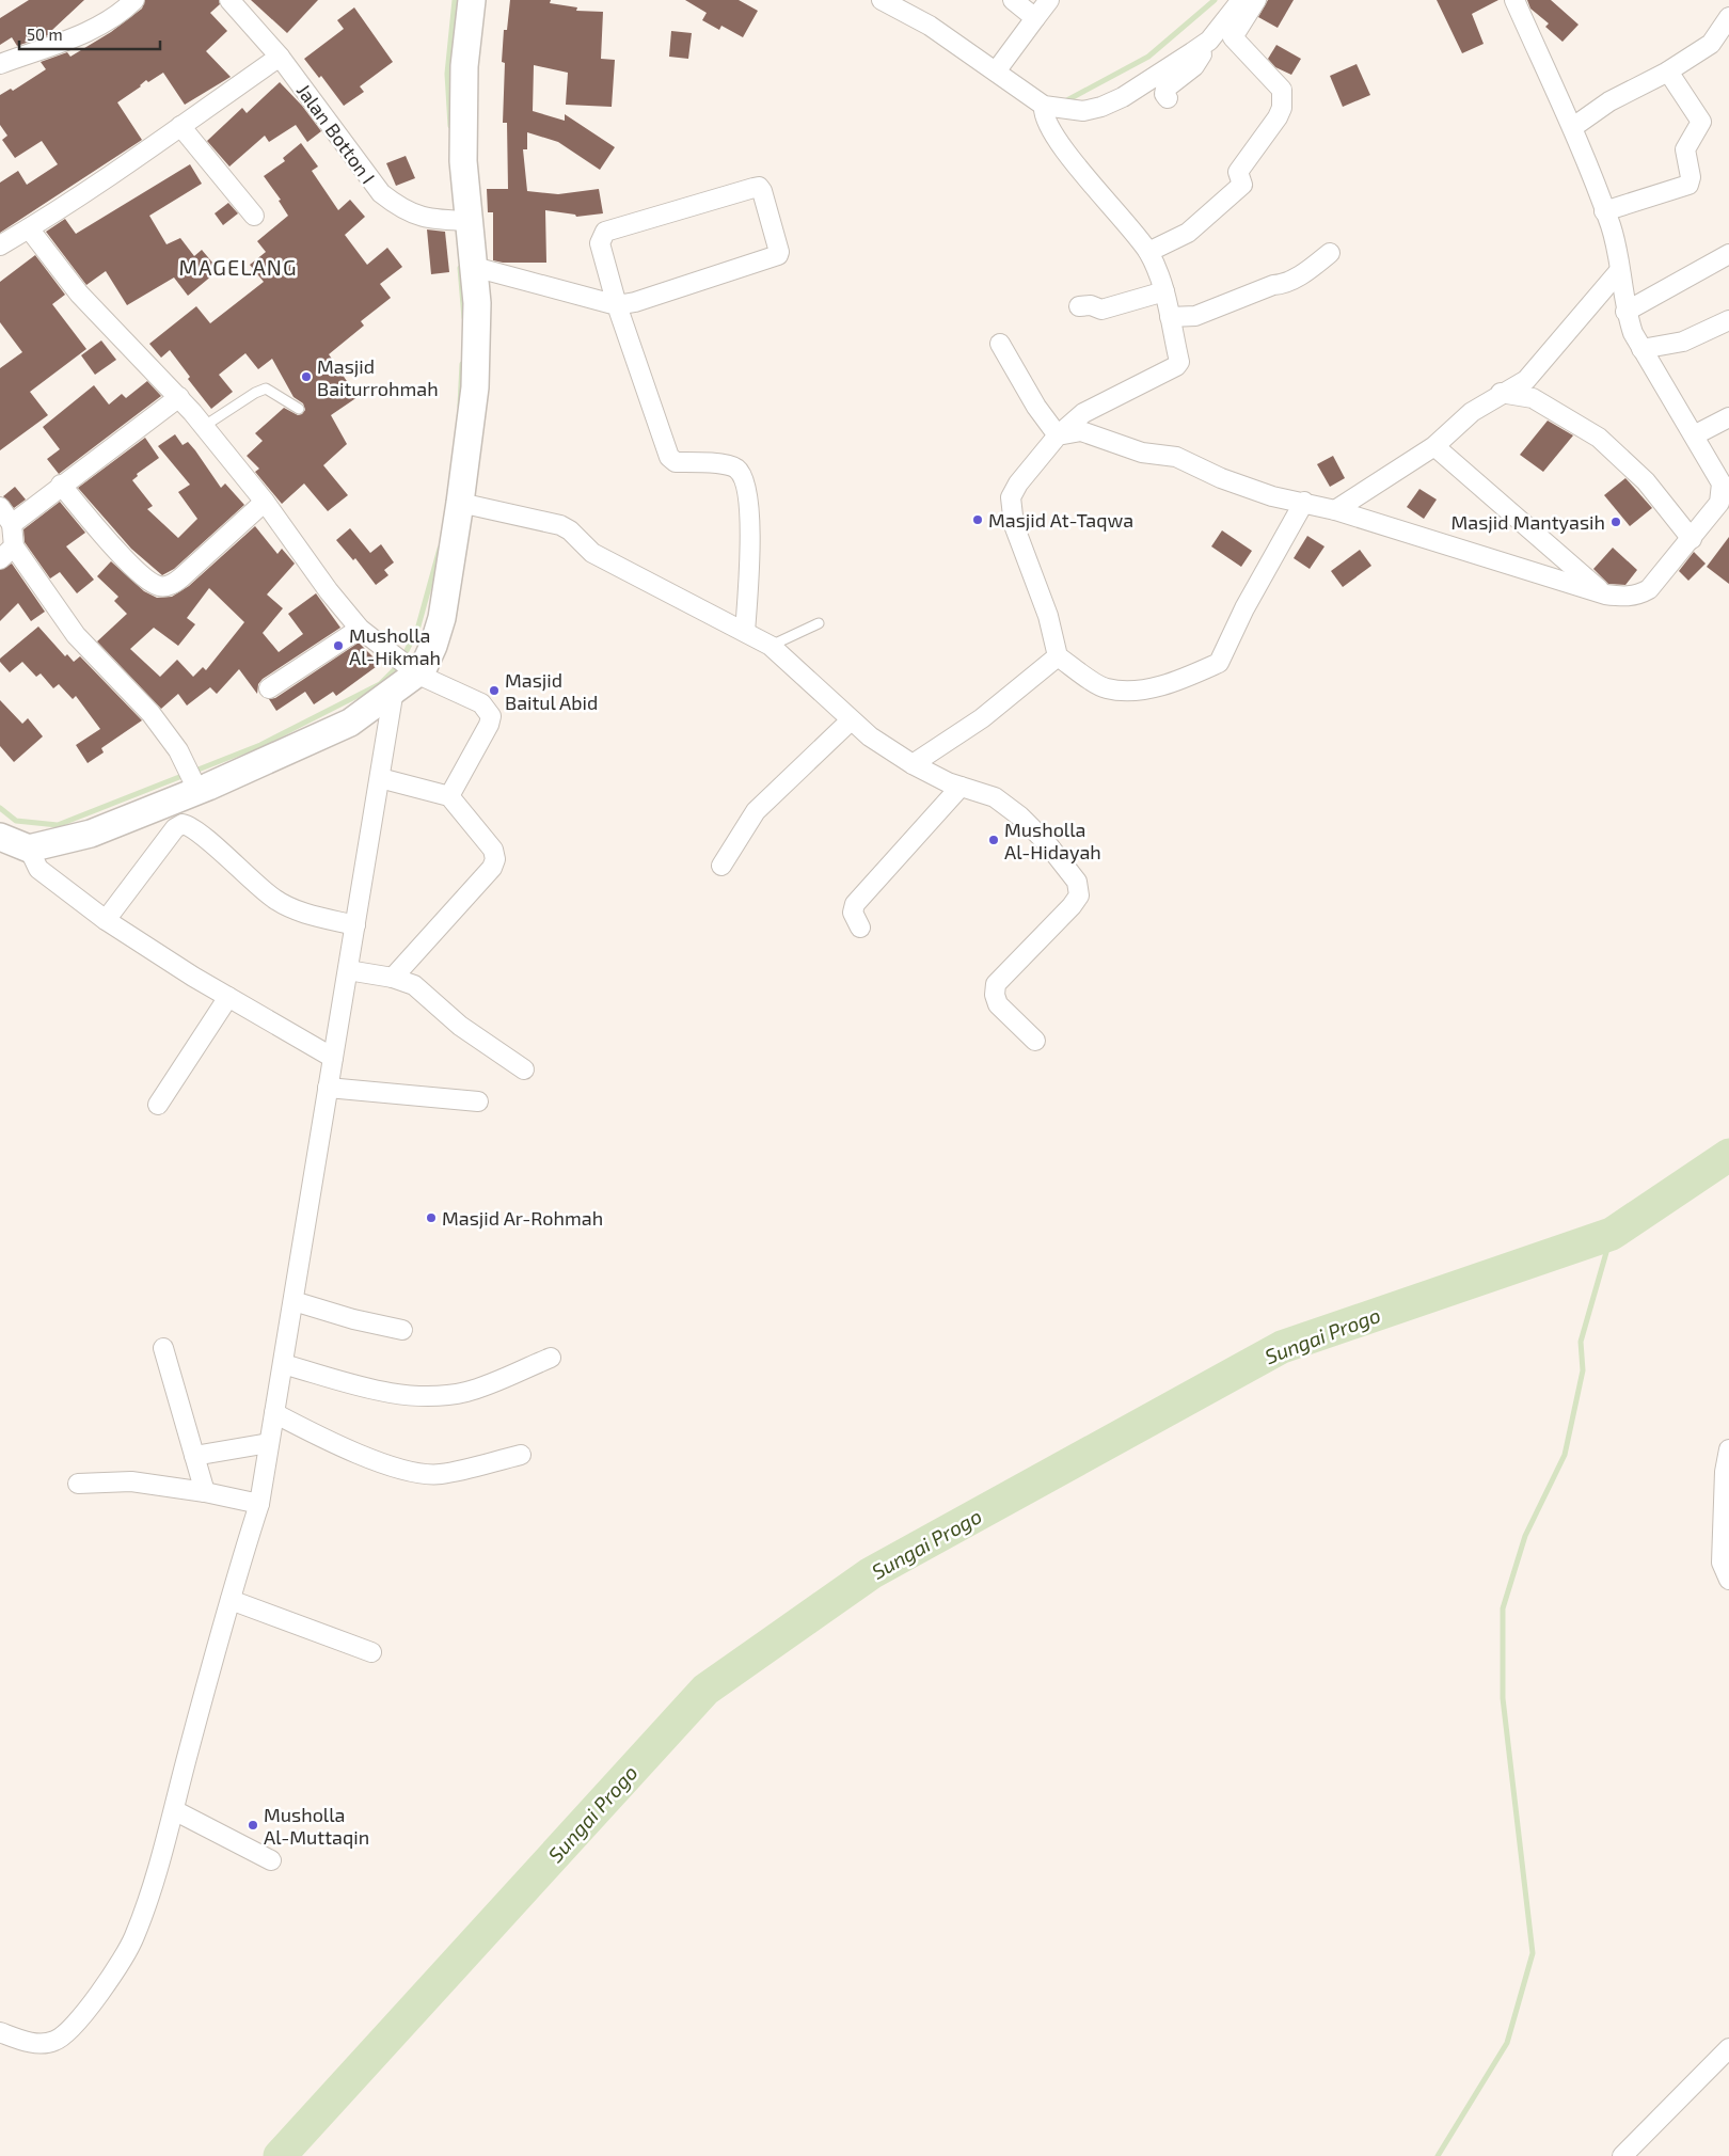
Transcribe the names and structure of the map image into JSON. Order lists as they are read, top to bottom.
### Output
{
  "streets": {
    "street": ["Jalan Botton I"]
  },
  "districts": ["MAGELANG"],
  "water": ["Sungai Progo"],
  "places": [
    "Masjid Baiturrohmah",
    "Masjid At-Taqwa",
    "Masjid Mantyasih",
    "Musholla Al-Hikmah",
    "Masjid Baitul Abid",
    "Musholla Al-Hidayah",
    "Masjid Ar-Rohmah",
    "Musholla Al-Muttaqin"
  ],
  "scale_bar": "50 m"
}
